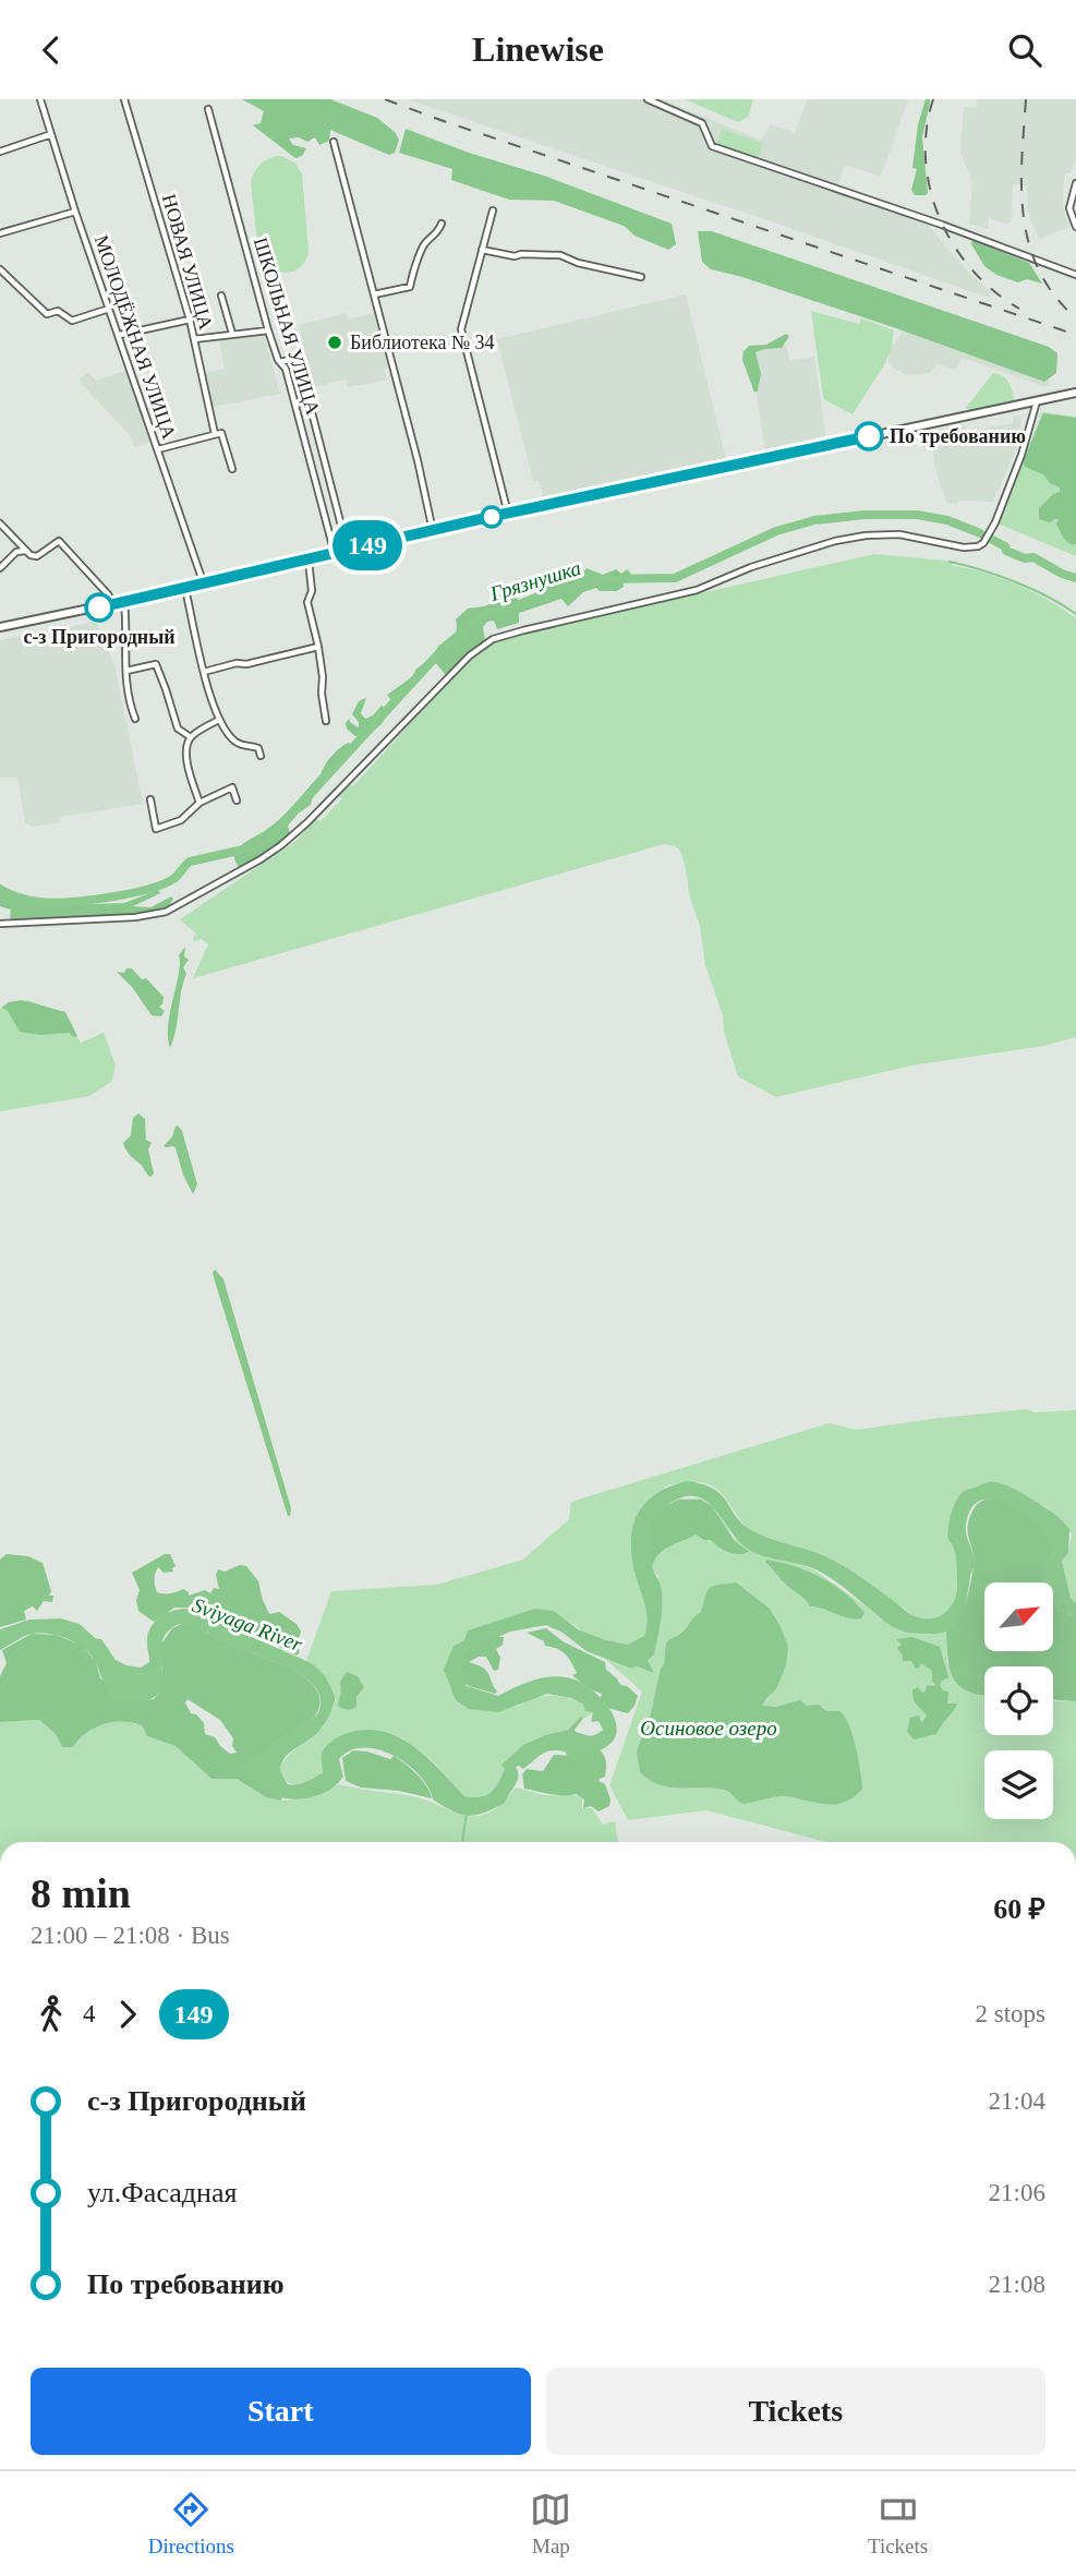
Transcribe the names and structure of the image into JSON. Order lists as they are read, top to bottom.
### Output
{
  "streets": {
    "street": ["НОВАЯ УЛИЦА", "ШКОЛЬНАЯ УЛИЦА", "МОЛОДЁЖНАЯ УЛИЦА"]
  },
  "water": ["Грязнушка", "Sviyaga River", "Осиновое озеро"],
  "places": ["Библиотека № 34", "По требованию", "с-з Пригородный"],
  "lines": ["bus line 149"],
  "north": "top right",
  "page": {
    "header": "Linewise",
    "on_map": "149",
    "heading": ["8 min", "21:00 – 21:08 · Bus", "60 ₽"],
    "legs": ["4", "149", "2 stops"],
    "list": [
      {
        "name": "с-з Пригородный",
        "value": "21:04"
      },
      {
        "name": "ул.Фасадная",
        "value": "21:06"
      },
      {
        "name": "По требованию",
        "value": "21:08"
      }
    ],
    "buttons": ["Start", "Tickets"],
    "tabs": ["Directions", "Map", "Tickets"]
  }
}
